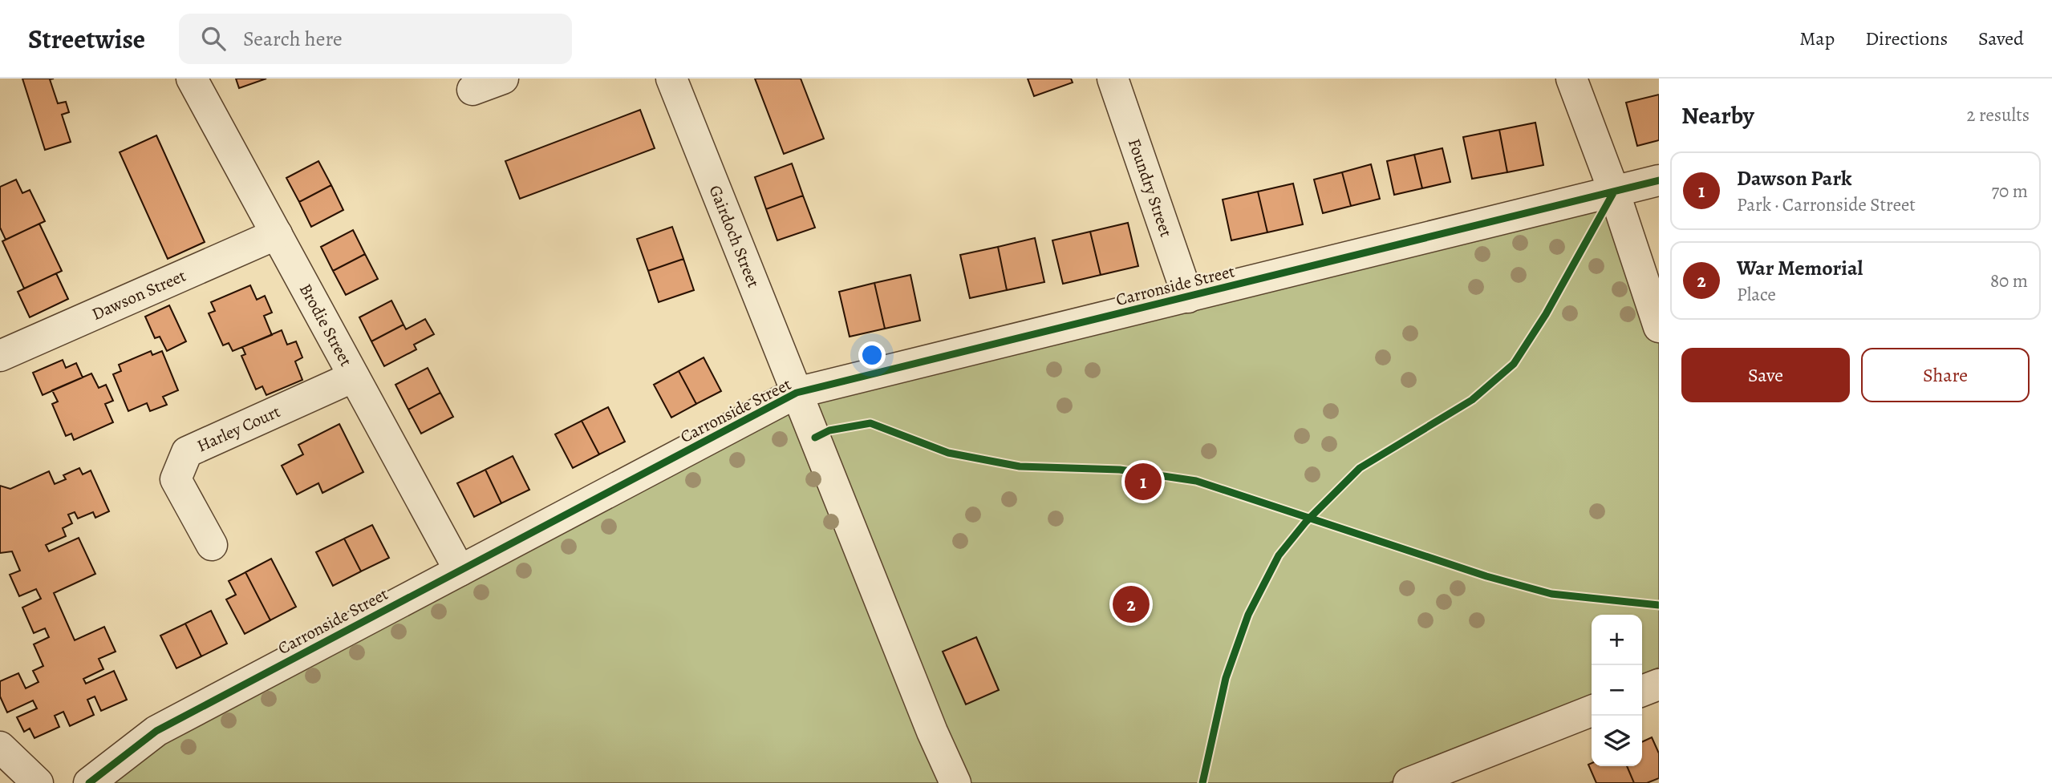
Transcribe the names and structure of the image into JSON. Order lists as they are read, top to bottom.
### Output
{
  "streets": {
    "street": [
      "Foundry Street",
      "Gairdoch Street",
      "Carronside Street",
      "Dawson Street",
      "Brodie Street",
      "Harley Court"
    ]
  },
  "crossings": [
    ["Foundry Street", "Carronside Street"],
    ["Gairdoch Street", "Carronside Street"],
    ["Carronside Street", "Brodie Street"],
    ["Dawson Street", "Brodie Street"],
    ["Brodie Street", "Harley Court"]
  ],
  "page": {
    "header": "Streetwise",
    "search": "Search here",
    "nav": ["Map", "Directions", "Saved"],
    "heading": ["Nearby", "2 results"],
    "list": [
      {
        "mark": "1",
        "name": "Dawson Park",
        "note": "Park · Carronside Street",
        "value": "70 m"
      },
      {
        "mark": "2",
        "name": "War Memorial",
        "note": "Place",
        "value": "80 m"
      }
    ],
    "buttons": ["Save", "Share"],
    "pins": ["1", "2"],
    "map_buttons": ["+", "−"]
  }
}
